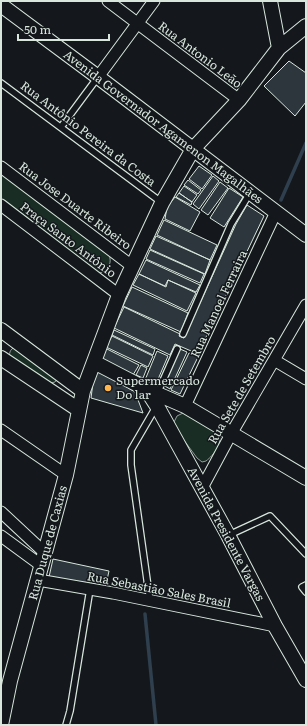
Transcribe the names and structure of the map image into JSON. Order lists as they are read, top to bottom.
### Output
{
  "streets": {
    "street": [
      "Rua Antonio Leão",
      "Avenida Governador Agamenon Magalhães",
      "Rua Jose Duarte Ribeiro",
      "Praça Santo Antônio",
      "Rua Manoel Ferraira",
      "Rua Sete de Setembro",
      "Avenida Presidente Vargas",
      "Rua Duque de Caxias",
      "Rua Sebastião Sales Brasil"
    ],
    "lane": ["Rua Antônio Pereira da Costa"]
  },
  "crossings": [
    ["Rua Antonio Leão", "Rua Duque de Caxias"],
    ["Avenida Governador Agamenon Magalhães", "Rua Manoel Ferraira"],
    ["Avenida Governador Agamenon Magalhães", "Rua Duque de Caxias"],
    ["Rua Antônio Pereira da Costa", "Rua Duque de Caxias"],
    ["Rua Jose Duarte Ribeiro", "Rua Duque de Caxias"],
    ["Praça Santo Antônio", "Rua Duque de Caxias"],
    ["Rua Sete de Setembro", "Avenida Presidente Vargas"],
    ["Avenida Presidente Vargas", "Rua Sebastião Sales Brasil"],
    ["Rua Duque de Caxias", "Rua Sebastião Sales Brasil"]
  ],
  "places": ["Supermercado Do lar"],
  "scale_bar": "50 m"
}
